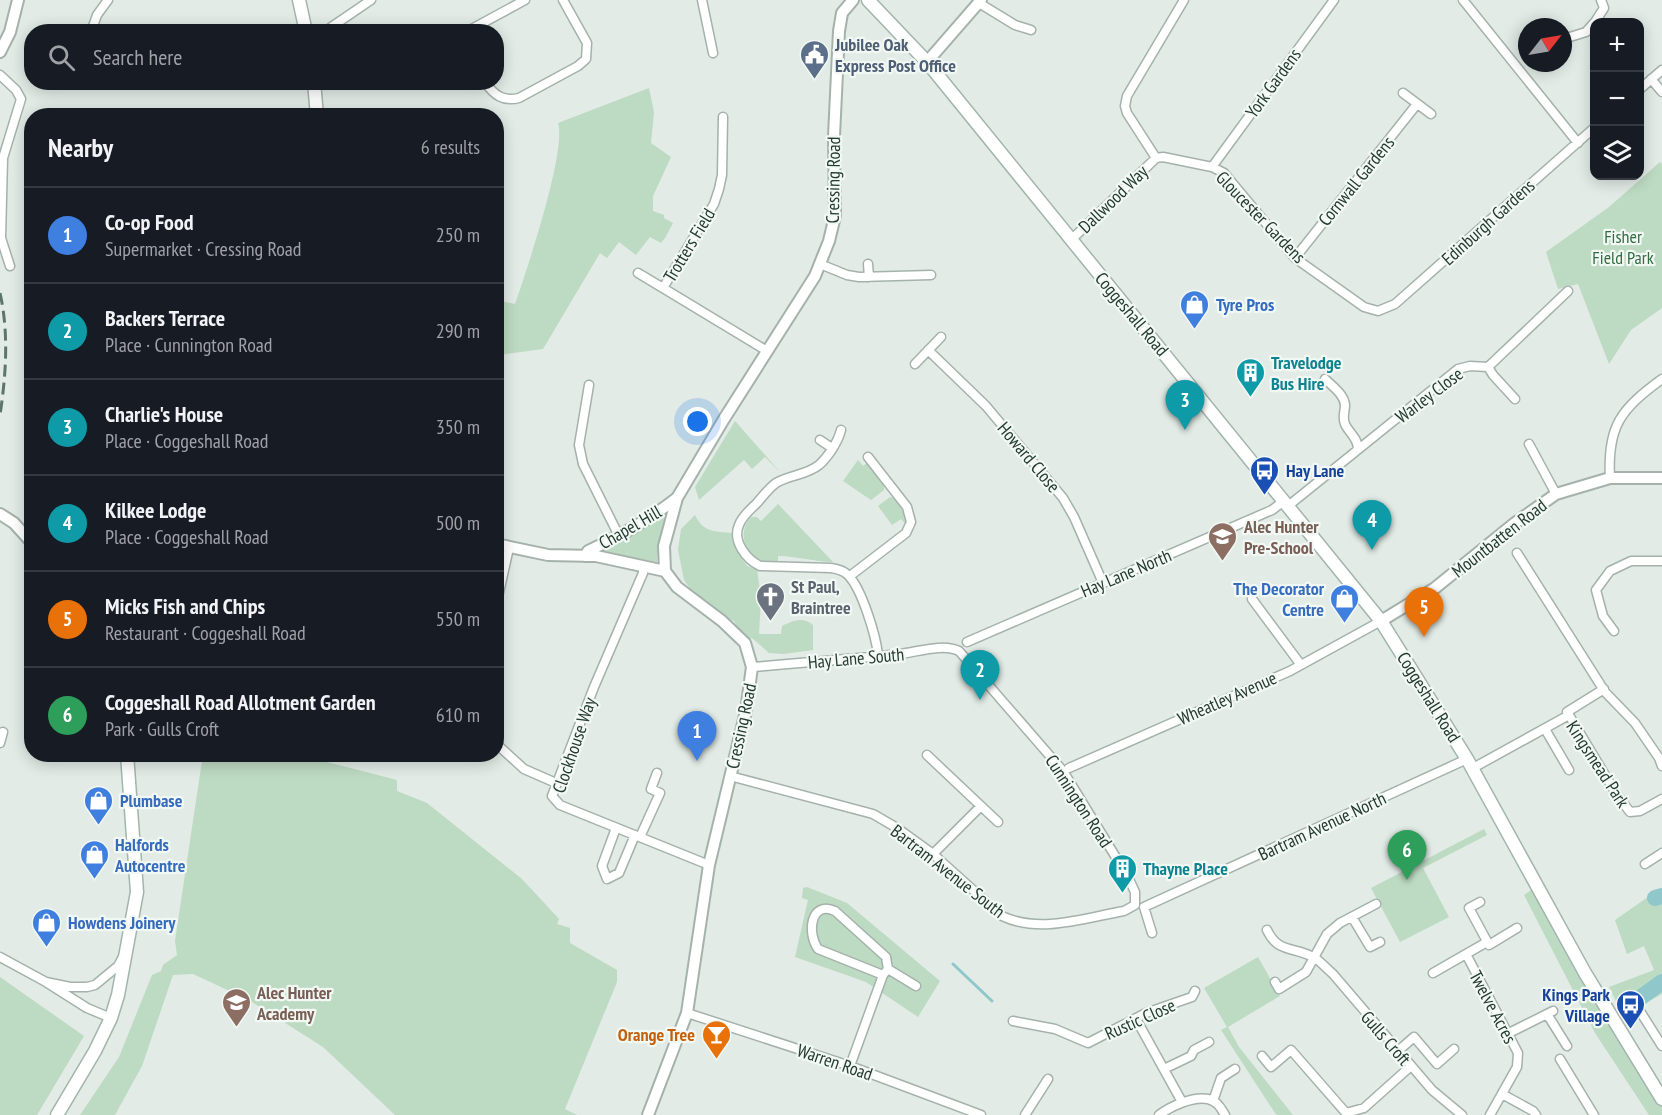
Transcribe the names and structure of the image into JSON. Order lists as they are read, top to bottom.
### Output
{
  "streets": {
    "main road": ["Coggeshall Road"],
    "street": [
      "York Gardens",
      "Cressing Road",
      "Cornwall Gardens",
      "Dallwood Way",
      "Gloucester Gardens",
      "Edinburgh Gardens",
      "Trotters Field",
      "Warley Close",
      "Howard Close",
      "Chapel Hill",
      "Mountbatten Road",
      "Hay Lane North",
      "Hay Lane South",
      "Wheatley Avenue",
      "Clockhouse Way",
      "Kingsmead Park",
      "Cunnington Road",
      "Bartram Avenue North",
      "Bartram Avenue South",
      "Twelve Acres",
      "Rustic Close",
      "Gulls Croft",
      "Warren Road"
    ]
  },
  "crossings": [
    ["York Gardens", "Gloucester Gardens"],
    ["Cressing Road", "Trotters Field"],
    ["Cressing Road", "Chapel Hill"],
    ["Cressing Road", "Hay Lane South"],
    ["Cressing Road", "Clockhouse Way"],
    ["Cressing Road", "Bartram Avenue South"],
    ["Cressing Road", "Warren Road"],
    ["Cornwall Gardens", "Gloucester Gardens"],
    ["Dallwood Way", "Gloucester Gardens"],
    ["Dallwood Way", "Coggeshall Road"],
    ["Gloucester Gardens", "Edinburgh Gardens"],
    ["Coggeshall Road", "Warley Close"],
    ["Coggeshall Road", "Mountbatten Road"],
    ["Coggeshall Road", "Hay Lane North"],
    ["Coggeshall Road", "Wheatley Avenue"],
    ["Coggeshall Road", "Kingsmead Park"],
    ["Coggeshall Road", "Bartram Avenue North"],
    ["Warley Close", "Hay Lane North"],
    ["Howard Close", "Hay Lane North"],
    ["Chapel Hill", "Clockhouse Way"],
    ["Mountbatten Road", "Wheatley Avenue"],
    ["Hay Lane South", "Cunnington Road"],
    ["Kingsmead Park", "Bartram Avenue North"],
    ["Cunnington Road", "Bartram Avenue North"],
    ["Cunnington Road", "Bartram Avenue South"],
    ["Bartram Avenue North", "Bartram Avenue South"]
  ],
  "parks": ["Fisher Field Park"],
  "places": {
    "public building": ["Jubilee Oak Express Post Office"],
    "shop": [
      "Tyre Pros",
      "The Decorator Centre",
      "Plumbase",
      "Halfords Autocentre",
      "Howdens Joinery"
    ],
    "building": ["Travelodge Bus Hire", "Thayne Place"],
    "bus stop": ["Hay Lane", "Kings Park Village"],
    "school or university": ["Alec Hunter Pre-School", "Alec Hunter Academy"],
    "church": ["St Paul, Braintree"],
    "bar": ["Orange Tree"]
  },
  "north": "top right",
  "page": {
    "map_buttons": ["+", "−"],
    "search": "Search here",
    "heading": ["Nearby", "6 results"],
    "list": [
      {
        "mark": "1",
        "name": "Co-op Food",
        "note": "Supermarket · Cressing Road",
        "value": "250 m"
      },
      {
        "mark": "2",
        "name": "Backers Terrace",
        "note": "Place · Cunnington Road",
        "value": "290 m"
      },
      {
        "mark": "3",
        "name": "Charlie's House",
        "note": "Place · Coggeshall Road",
        "value": "350 m"
      },
      {
        "mark": "4",
        "name": "Kilkee Lodge",
        "note": "Place · Coggeshall Road",
        "value": "500 m"
      },
      {
        "mark": "5",
        "name": "Micks Fish and Chips",
        "note": "Restaurant · Coggeshall Road",
        "value": "550 m"
      },
      {
        "mark": "6",
        "name": "Coggeshall Road Allotment Garden",
        "note": "Park · Gulls Croft",
        "value": "610 m"
      }
    ],
    "pins": [
      "3",
      "4",
      "5",
      "2",
      "1",
      "6"
    ]
  }
}
